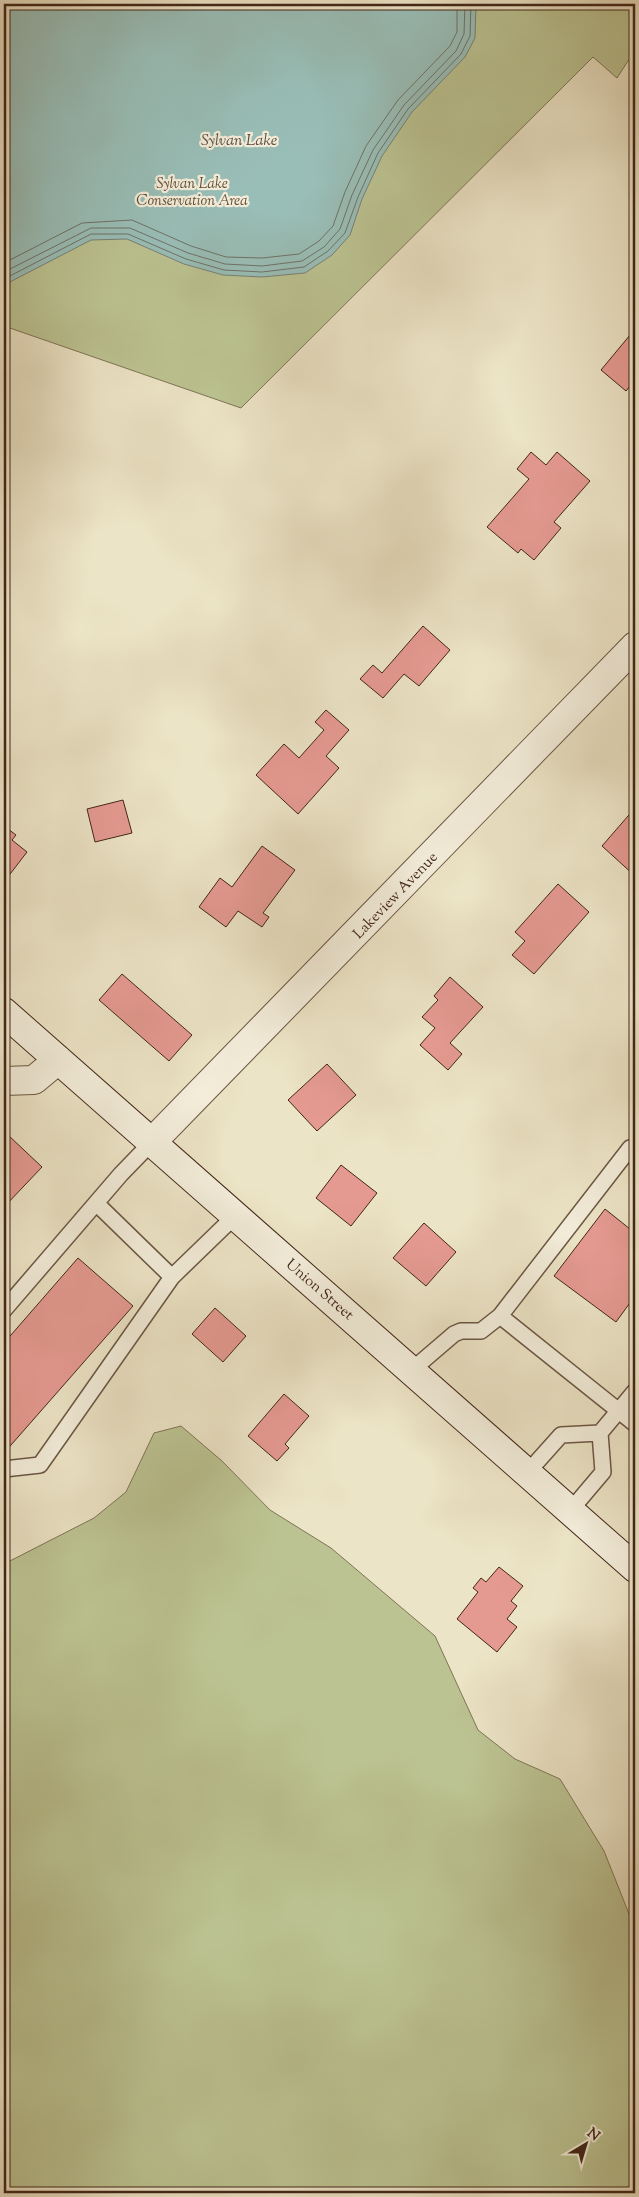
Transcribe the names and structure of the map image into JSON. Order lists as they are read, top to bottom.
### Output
{
  "streets": {
    "main road": ["Lakeview Avenue", "Union Street"]
  },
  "crossings": [
    ["Lakeview Avenue", "Union Street"]
  ],
  "water": ["Sylvan Lake"],
  "parks": ["Sylvan Lake Conservation Area"],
  "north": "top right"
}
